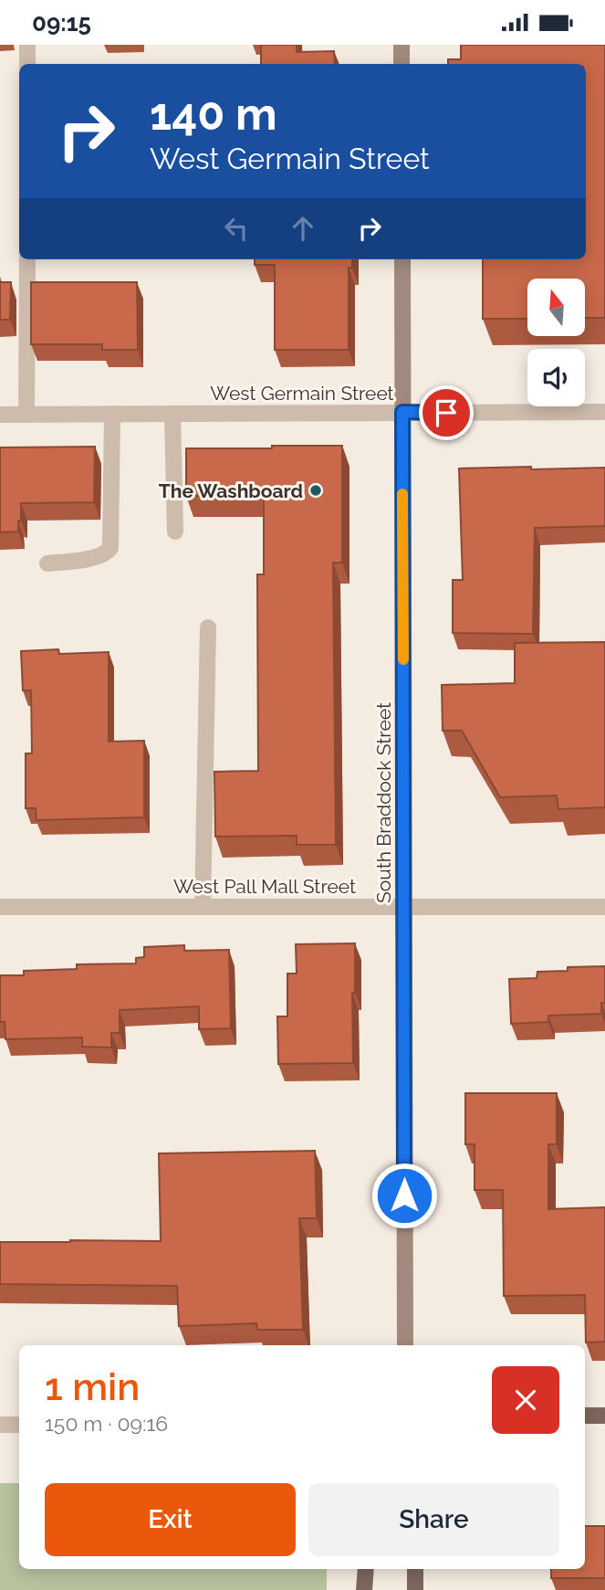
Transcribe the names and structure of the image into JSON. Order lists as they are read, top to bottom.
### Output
{
  "streets": {
    "main road": ["South Braddock Street"],
    "street": ["West Germain Street", "West Pall Mall Street"]
  },
  "crossings": [
    ["West Germain Street", "South Braddock Street"],
    ["South Braddock Street", "West Pall Mall Street"]
  ],
  "places": ["The Washboard"],
  "north": "top",
  "page": {
    "status": "09:15",
    "turn": ["140 m", "West Germain Street"],
    "heading": ["1 min", "150 m · 09:16"],
    "buttons": ["Exit", "Share"]
  }
}
